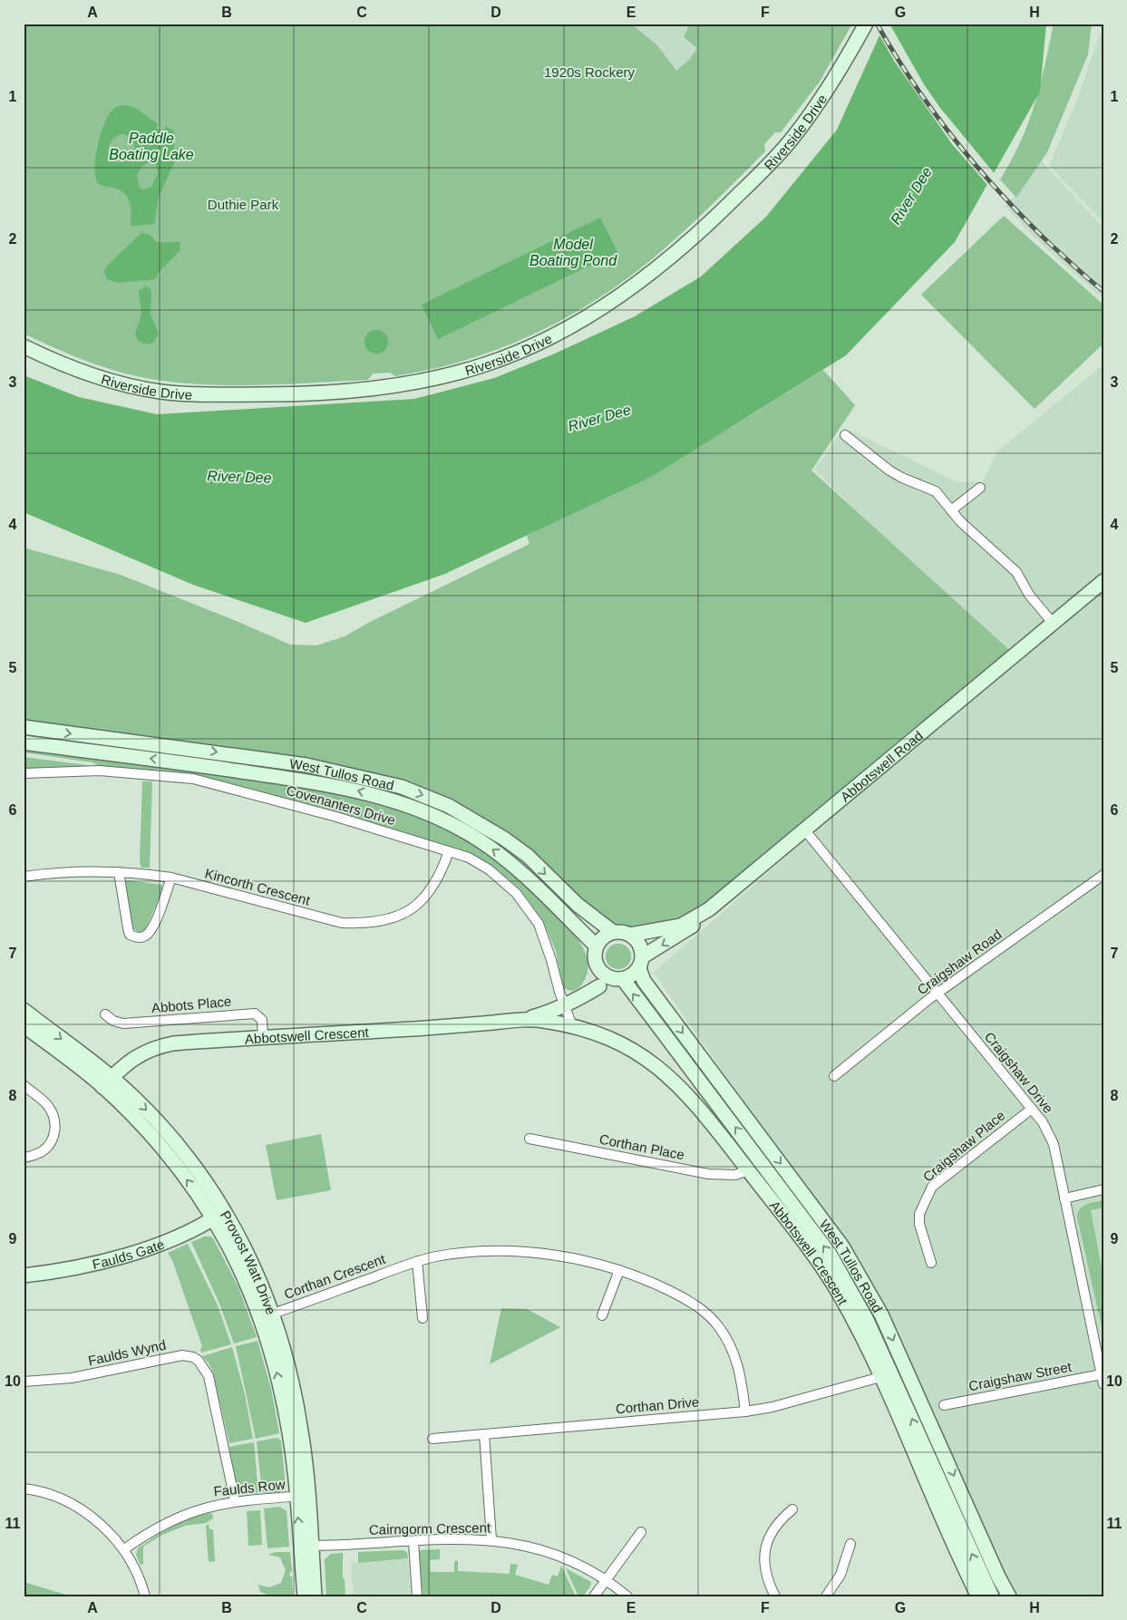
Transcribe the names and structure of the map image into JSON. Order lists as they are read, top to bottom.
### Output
{
  "streets": {
    "street": [
      "Riverside Drive",
      "Abbotswell Road",
      "West Tullos Road",
      "Covenanters Drive",
      "Kincorth Crescent",
      "Craigshaw Road",
      "Abbots Place",
      "Abbotswell Crescent",
      "Craigshaw Drive",
      "Craigshaw Place",
      "Corthan Place",
      "Faulds Gate",
      "Provost Watt Drive",
      "Corthan Crescent",
      "Faulds Wynd",
      "Craigshaw Street",
      "Corthan Drive",
      "Faulds Row",
      "Cairngorm Crescent"
    ]
  },
  "crossings": [
    ["Abbotswell Road", "Craigshaw Drive"],
    ["West Tullos Road", "Abbotswell Crescent"],
    ["Covenanters Drive", "Kincorth Crescent"],
    ["Covenanters Drive", "Abbotswell Crescent"],
    ["Craigshaw Road", "Craigshaw Drive"],
    ["Abbots Place", "Abbotswell Crescent"],
    ["Abbotswell Crescent", "Corthan Place"],
    ["Abbotswell Crescent", "Provost Watt Drive"],
    ["Abbotswell Crescent", "Corthan Drive"],
    ["Craigshaw Drive", "Craigshaw Place"],
    ["Craigshaw Drive", "Craigshaw Street"],
    ["Faulds Gate", "Provost Watt Drive"],
    ["Provost Watt Drive", "Corthan Crescent"],
    ["Provost Watt Drive", "Faulds Row"],
    ["Provost Watt Drive", "Cairngorm Crescent"],
    ["Corthan Crescent", "Corthan Drive"],
    ["Faulds Wynd", "Faulds Row"]
  ],
  "water": ["Paddle Boating Lake", "River Dee", "Model Boating Pond"],
  "parks": ["1920s Rockery", "Duthie Park"],
  "grid": {
    "columns": [
      "A",
      "B",
      "C",
      "D",
      "E",
      "F",
      "G",
      "H"
    ],
    "rows": [
      "1",
      "2",
      "3",
      "4",
      "5",
      "6",
      "7",
      "8",
      "9",
      "10",
      "11"
    ]
  }
}
